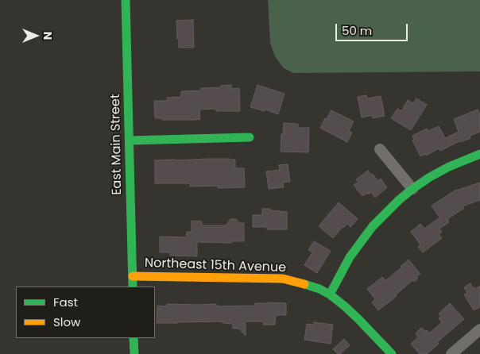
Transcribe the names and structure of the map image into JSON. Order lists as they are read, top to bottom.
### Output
{
  "streets": {
    "street": ["East Main Street", "Northeast 15th Avenue"]
  },
  "crossings": [
    ["East Main Street", "Northeast 15th Avenue"]
  ],
  "legend": ["Fast", "Slow"],
  "scale_bar": "50 m",
  "north": "right"
}
